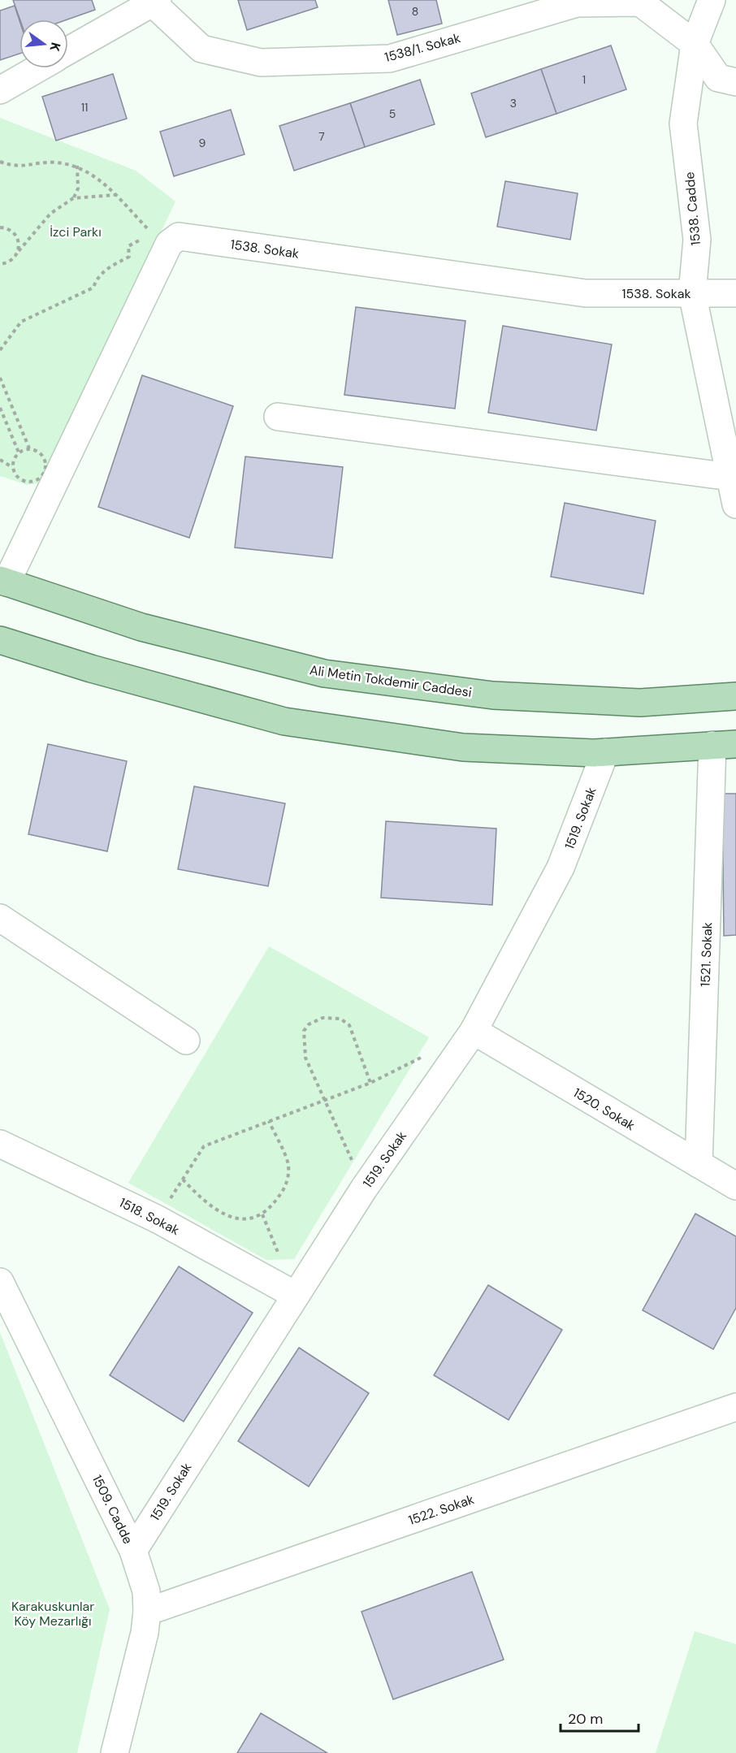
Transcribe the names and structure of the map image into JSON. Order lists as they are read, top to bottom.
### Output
{
  "streets": {
    "main road": ["Ali Metin Tokdemir Caddesi"],
    "street": [
      "1538/1. Sokak",
      "1538. Cadde",
      "1538. Sokak",
      "1519. Sokak",
      "1521. Sokak",
      "1520. Sokak",
      "1518. Sokak",
      "1509. Cadde",
      "1522. Sokak"
    ]
  },
  "crossings": [
    ["1538/1. Sokak", "1538. Cadde"],
    ["1538. Cadde", "1538. Sokak"],
    ["1538. Sokak", "Ali Metin Tokdemir Caddesi"],
    ["1519. Sokak", "1520. Sokak"],
    ["1519. Sokak", "1518. Sokak"],
    ["1519. Sokak", "1509. Cadde"],
    ["1521. Sokak", "1520. Sokak"],
    ["1509. Cadde", "1522. Sokak"]
  ],
  "parks": ["İzci Parkı", "Karakuskunlar Köy Mezarlığı"],
  "house_numbers": [
    "8",
    "1",
    "3",
    "11",
    "5",
    "7",
    "9"
  ],
  "scale_bar": "20 m",
  "north": "right"
}
